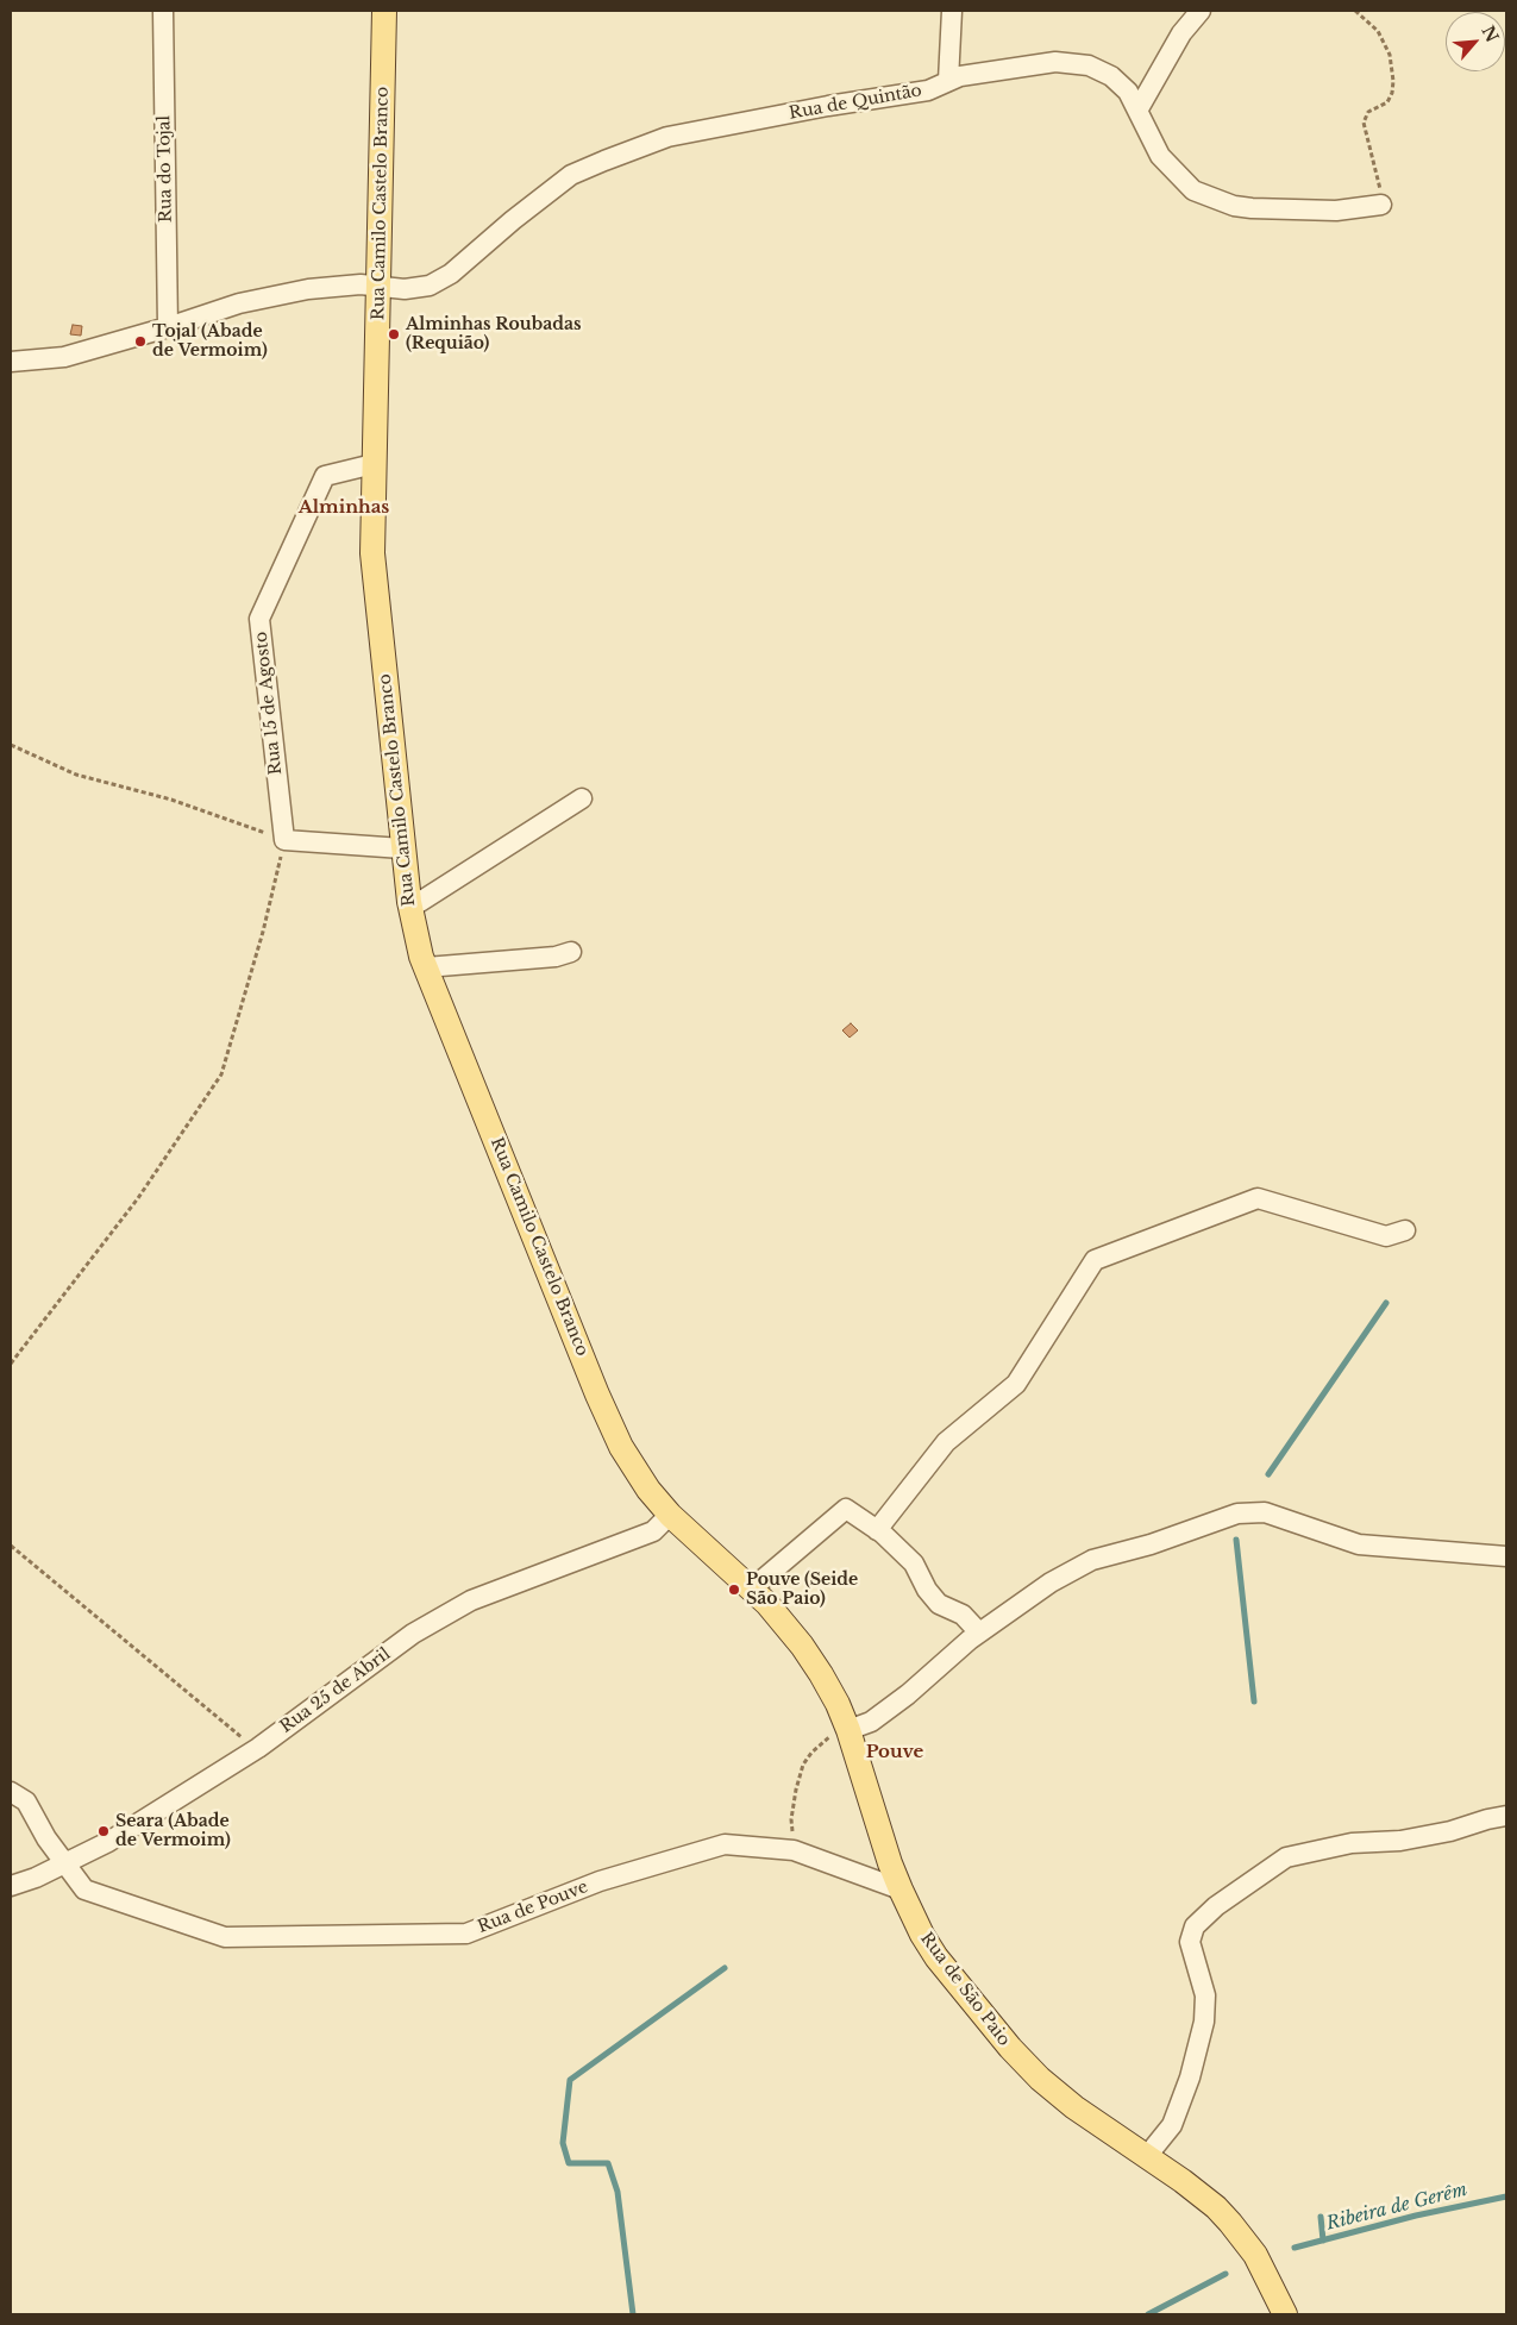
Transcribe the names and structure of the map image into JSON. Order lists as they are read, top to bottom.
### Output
{
  "streets": {
    "main road": ["Rua Camilo Castelo Branco", "Rua de São Paio"],
    "street": [
      "Rua de Quintão",
      "Rua do Tojal",
      "Rua 15 de Agosto",
      "Rua 25 de Abril",
      "Rua de Pouve"
    ]
  },
  "crossings": [
    ["Rua de Quintão", "Rua do Tojal"],
    ["Rua de Quintão", "Rua Camilo Castelo Branco"],
    ["Rua Camilo Castelo Branco", "Rua 15 de Agosto"],
    ["Rua Camilo Castelo Branco", "Rua 25 de Abril"],
    ["Rua Camilo Castelo Branco", "Rua de São Paio"],
    ["Rua 25 de Abril", "Rua de Pouve"],
    ["Rua 25 de Abril", "Rua de São Paio"],
    ["Rua de Pouve", "Rua de São Paio"]
  ],
  "districts": ["Alminhas", "Pouve"],
  "water": ["Ribeira de Gerêm"],
  "places": [
    "Alminhas Roubadas (Requião)",
    "Tojal (Abade de Vermoim)",
    "Pouve (Seide São Paio)",
    "Seara (Abade de Vermoim)"
  ],
  "north": "top right"
}
